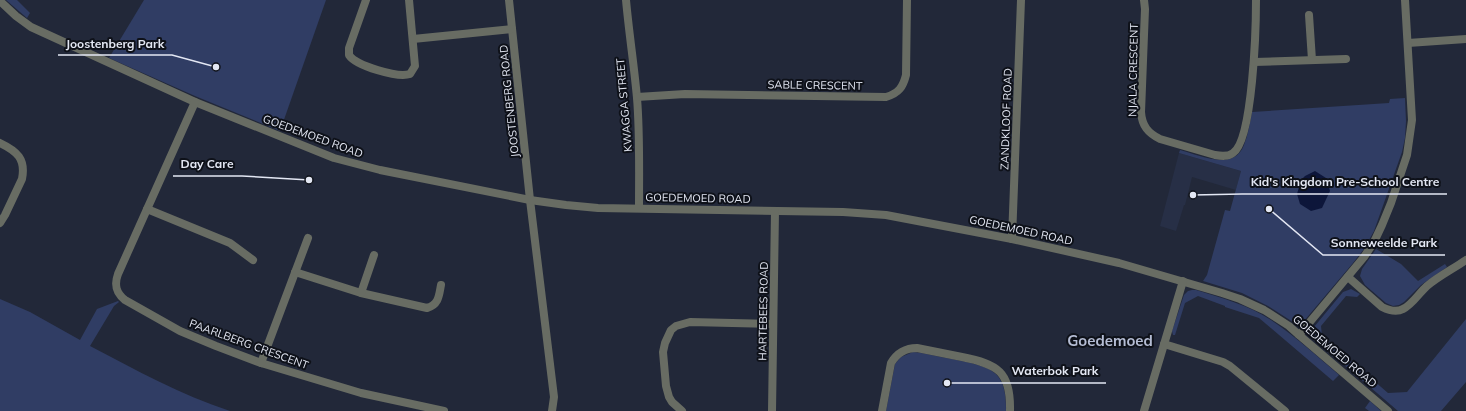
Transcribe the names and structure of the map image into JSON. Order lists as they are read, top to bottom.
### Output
{
  "streets": {
    "street": [
      "NJALA CRESCENT",
      "SABLE CRESCENT",
      "JOOSTENBERG ROAD",
      "KWAGGA STREET",
      "ZANDKLOOF ROAD",
      "GOEDEMOED ROAD",
      "HARTEBEES ROAD",
      "PAARLBERG CRESCENT"
    ]
  },
  "crossings": [
    ["SABLE CRESCENT", "KWAGGA STREET"],
    ["JOOSTENBERG ROAD", "GOEDEMOED ROAD"],
    ["KWAGGA STREET", "GOEDEMOED ROAD"],
    ["ZANDKLOOF ROAD", "GOEDEMOED ROAD"],
    ["GOEDEMOED ROAD", "HARTEBEES ROAD"],
    ["GOEDEMOED ROAD", "PAARLBERG CRESCENT"]
  ],
  "districts": ["Goedemoed"],
  "places": [
    "Joostenberg Park",
    "Day Care",
    "Kid's Kingdom Pre-School Centre",
    "Sonneweelde Park",
    "Waterbok Park"
  ]
}
